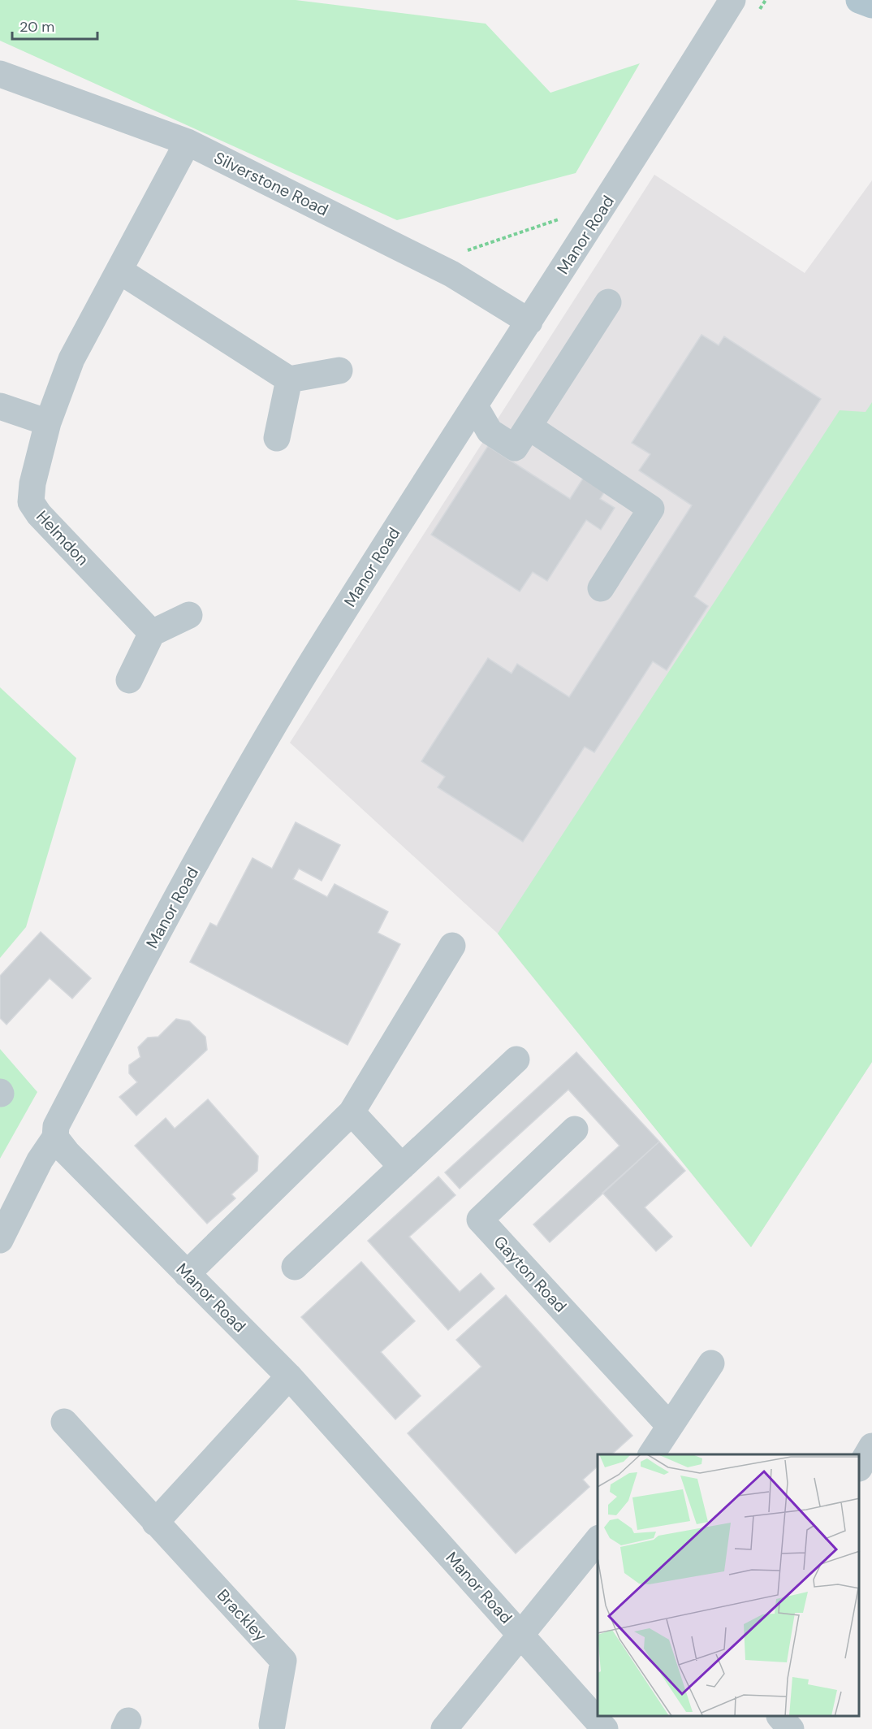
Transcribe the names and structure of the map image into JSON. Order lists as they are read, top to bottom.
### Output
{
  "streets": {
    "street": [
      "Silverstone Road",
      "Manor Road",
      "Helmdon",
      "Gayton Road",
      "Brackley"
    ]
  },
  "crossings": [
    ["Silverstone Road", "Manor Road"],
    ["Silverstone Road", "Helmdon"]
  ],
  "scale_bar": "20 m"
}
